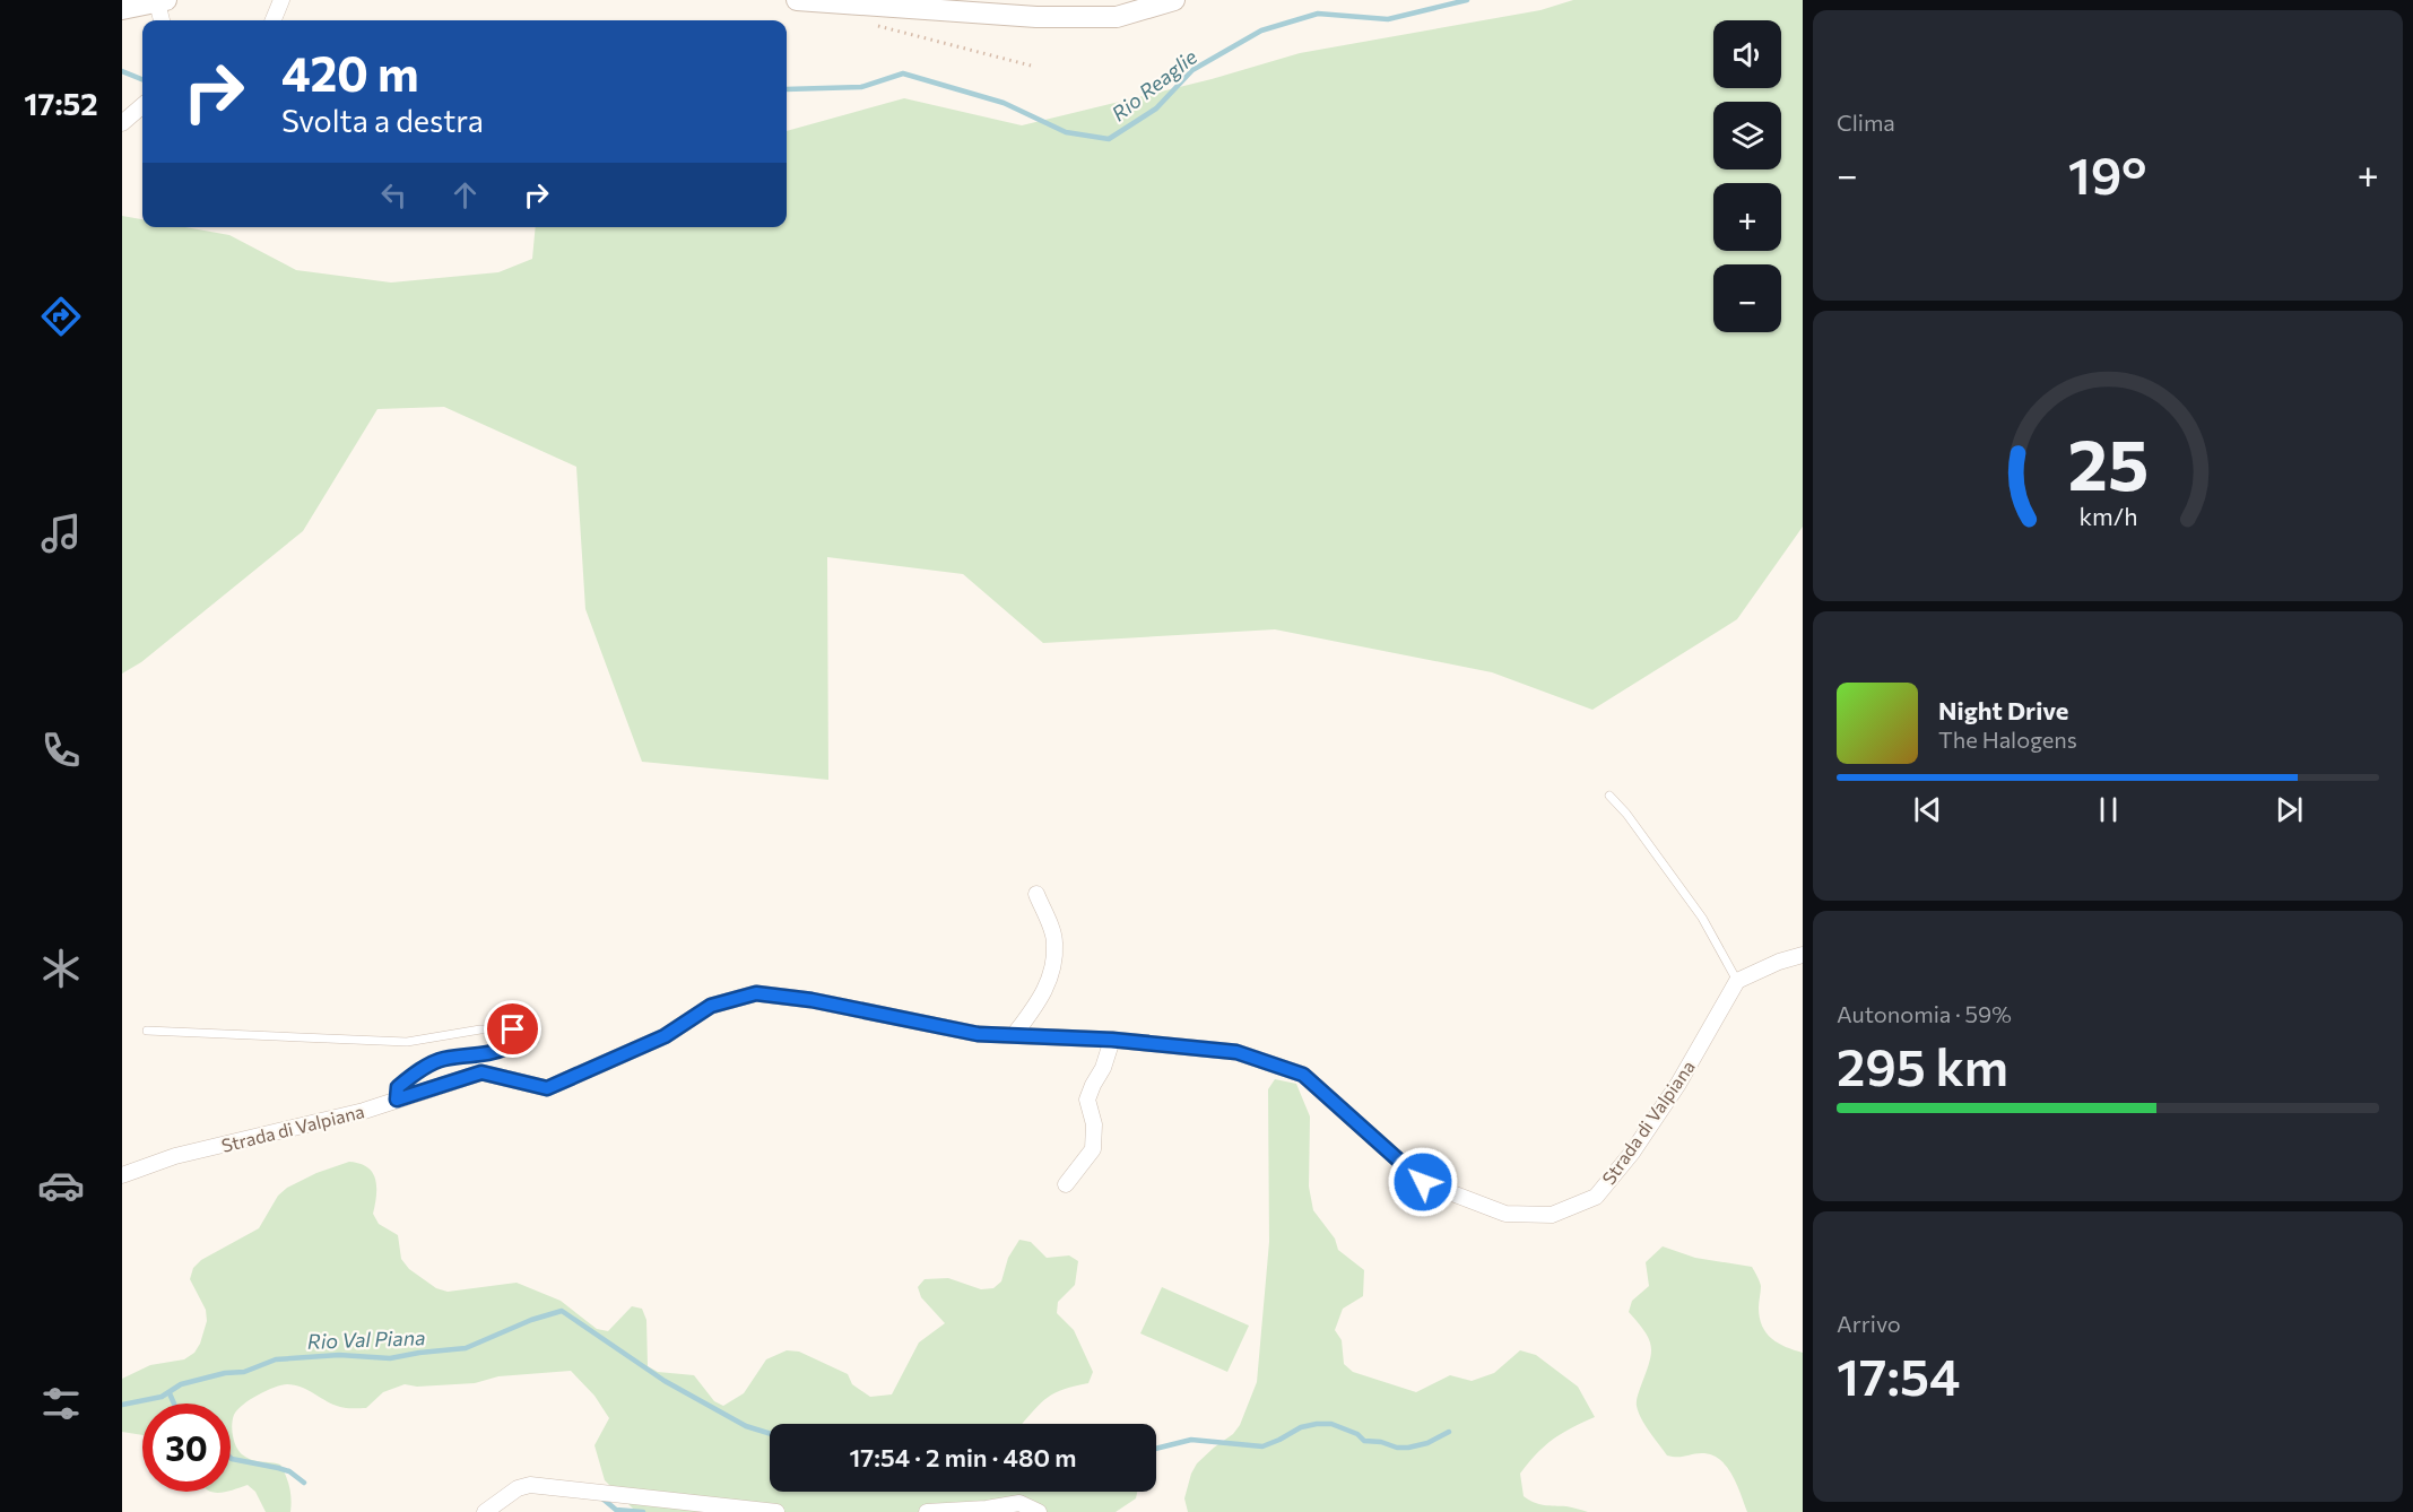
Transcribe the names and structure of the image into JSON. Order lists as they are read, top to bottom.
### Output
{
  "streets": {
    "street": ["Strada di Valpiana"]
  },
  "water": ["Rio Reaglie", "Rio Val Piana"],
  "page": {
    "tabs": "17:52",
    "tile": [
      "Clima",
      ["Autonomia · 59%", "295 km"],
      ["Arrivo", "17:54"]
    ],
    "map_buttons": ["+", "−"],
    "turn": ["420 m", "Svolta a destra"],
    "heat": ["−", "19°", "+"],
    "song": ["Night Drive", "The Halogens"],
    "limit": "30",
    "trip": "17:54 · 2 min · 480 m",
    "gauge": ["25", "km/h"]
  }
}
